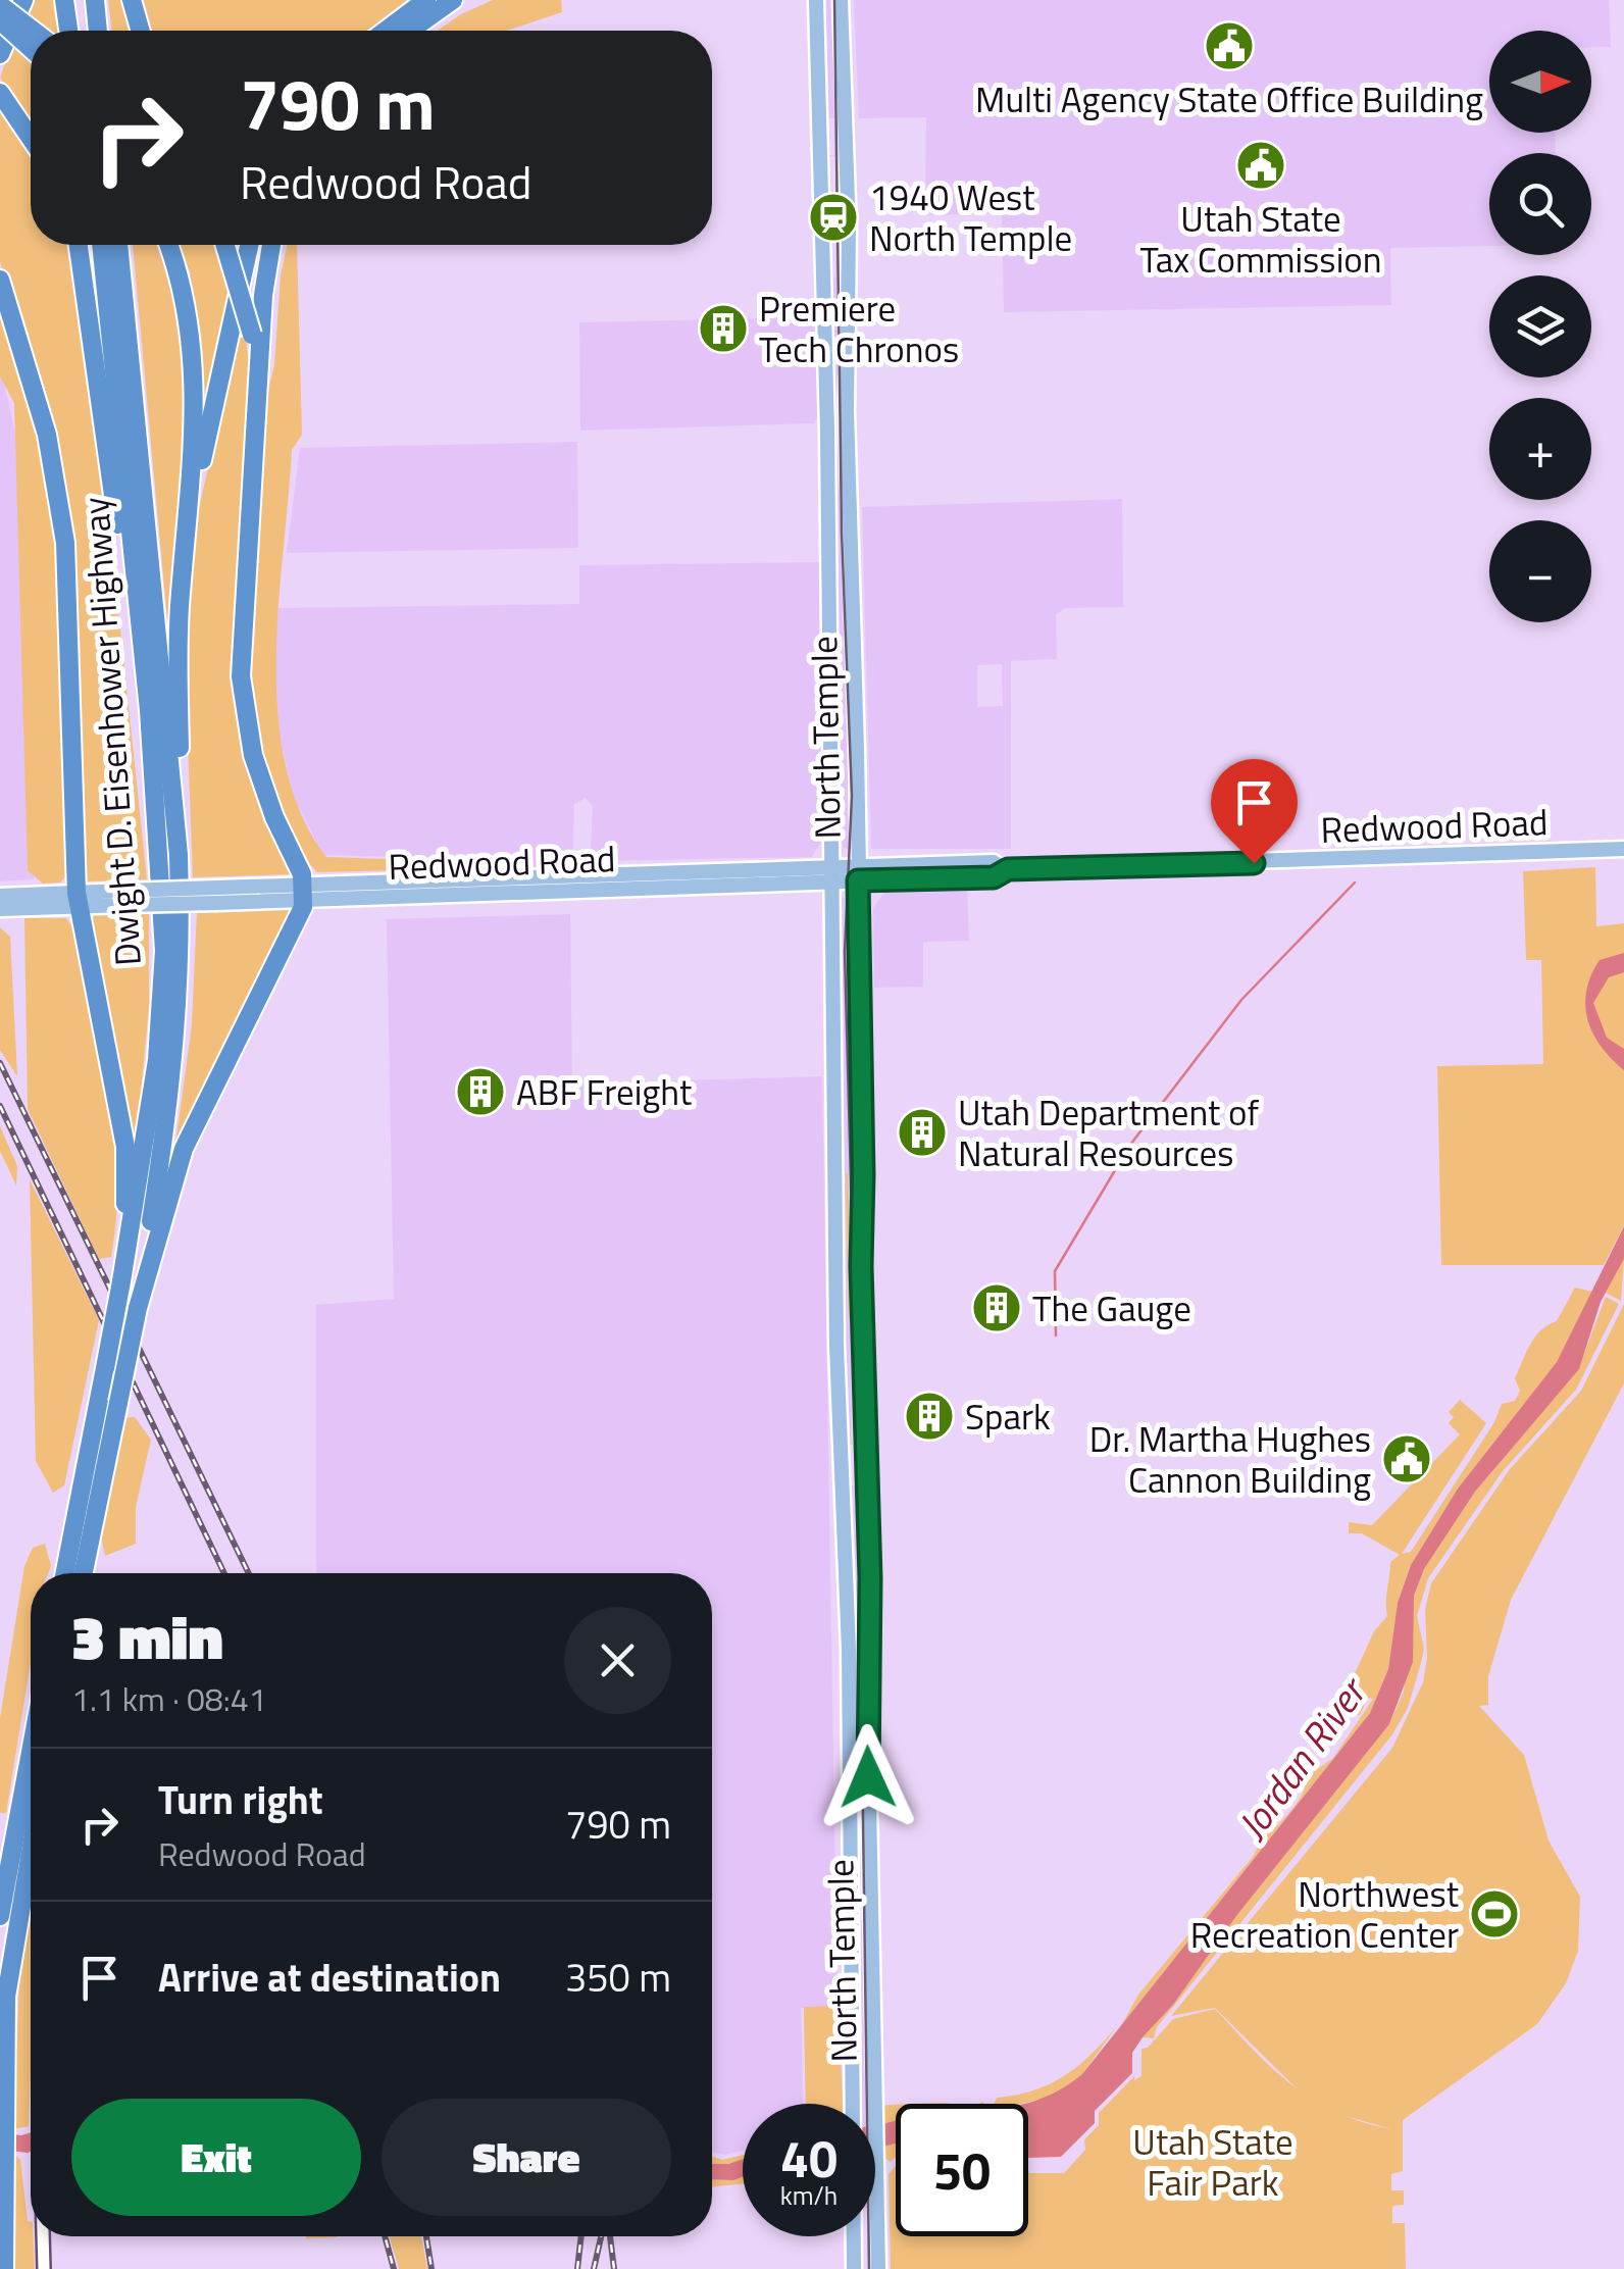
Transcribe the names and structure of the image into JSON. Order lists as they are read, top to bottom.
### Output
{
  "streets": {
    "highway": ["Dwight D. Eisenhower Highway"],
    "main road": ["North Temple", "Redwood Road"]
  },
  "crossings": [
    ["North Temple", "Redwood Road"]
  ],
  "water": ["Jordan River"],
  "parks": ["Utah State Fair Park"],
  "places": {
    "public building": ["Multi Agency State Office Building", "Utah State Tax Commission", "Dr. Martha Hughes Cannon Building"],
    "station": ["1940 West North Temple"],
    "building": [
      "Premiere Tech Chronos",
      "ABF Freight",
      "Utah Department of Natural Resources",
      "The Gauge",
      "Spark"
    ],
    "sports": ["Northwest Recreation Center"]
  },
  "north": "right",
  "page": {
    "map_buttons": ["+", "−"],
    "turn": ["790 m", "Redwood Road"],
    "heading": ["3 min", "1.1 km · 08:41"],
    "list": [
      {
        "name": "Turn right",
        "note": "Redwood Road",
        "value": "790 m"
      },
      {
        "name": "Arrive at destination",
        "value": "350 m"
      }
    ],
    "buttons": ["Exit", "Share"],
    "speed": "40 km/h",
    "limit": "50"
  }
}
